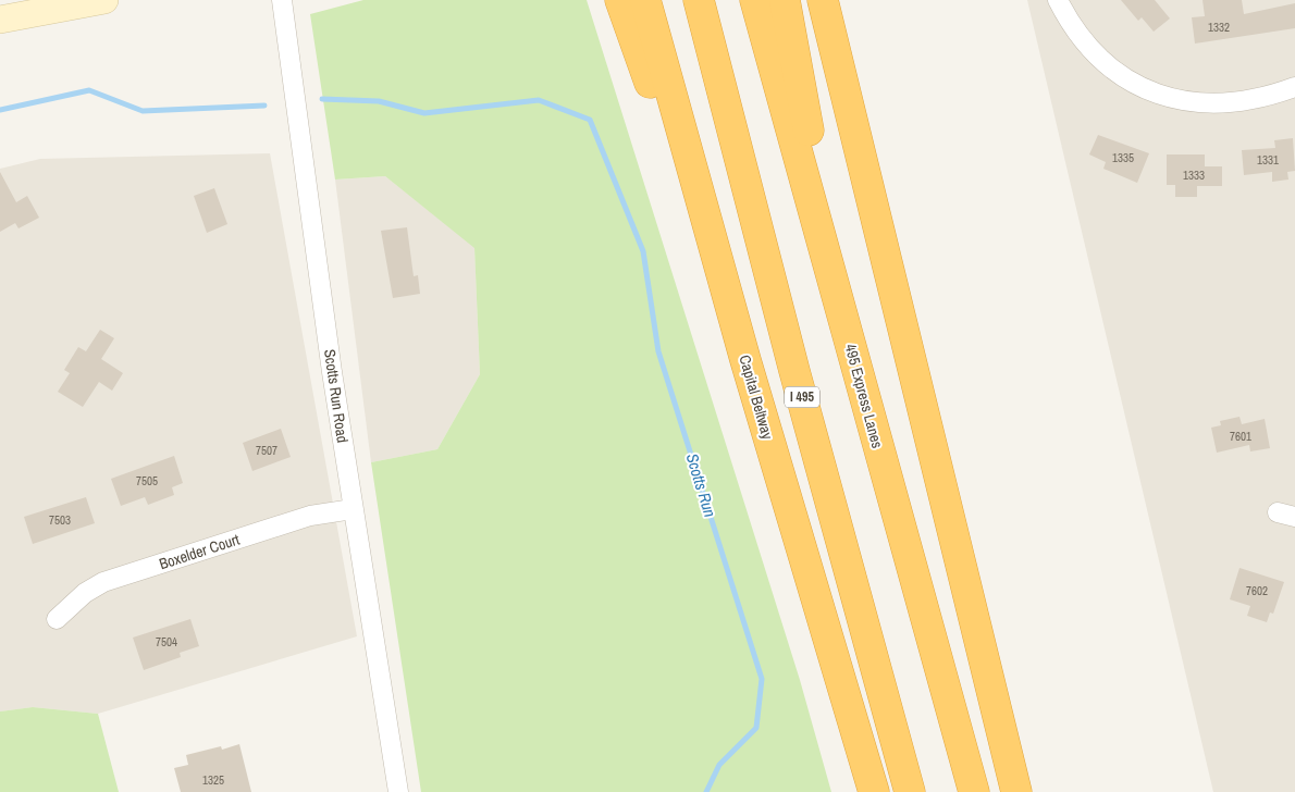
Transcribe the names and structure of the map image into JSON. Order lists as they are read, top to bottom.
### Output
{
  "streets": {
    "highway": ["495 Express Lanes", "Capital Beltway", "I 495"],
    "street": ["Scotts Run Road", "Boxelder Court"]
  },
  "crossings": [
    ["Scotts Run Road", "Boxelder Court"]
  ],
  "water": ["Scotts Run"],
  "house_numbers": [
    "1332",
    "1335",
    "1331",
    "1333",
    "7601",
    "7507",
    "7505",
    "7503",
    "7602",
    "7504",
    "1325"
  ]
}
